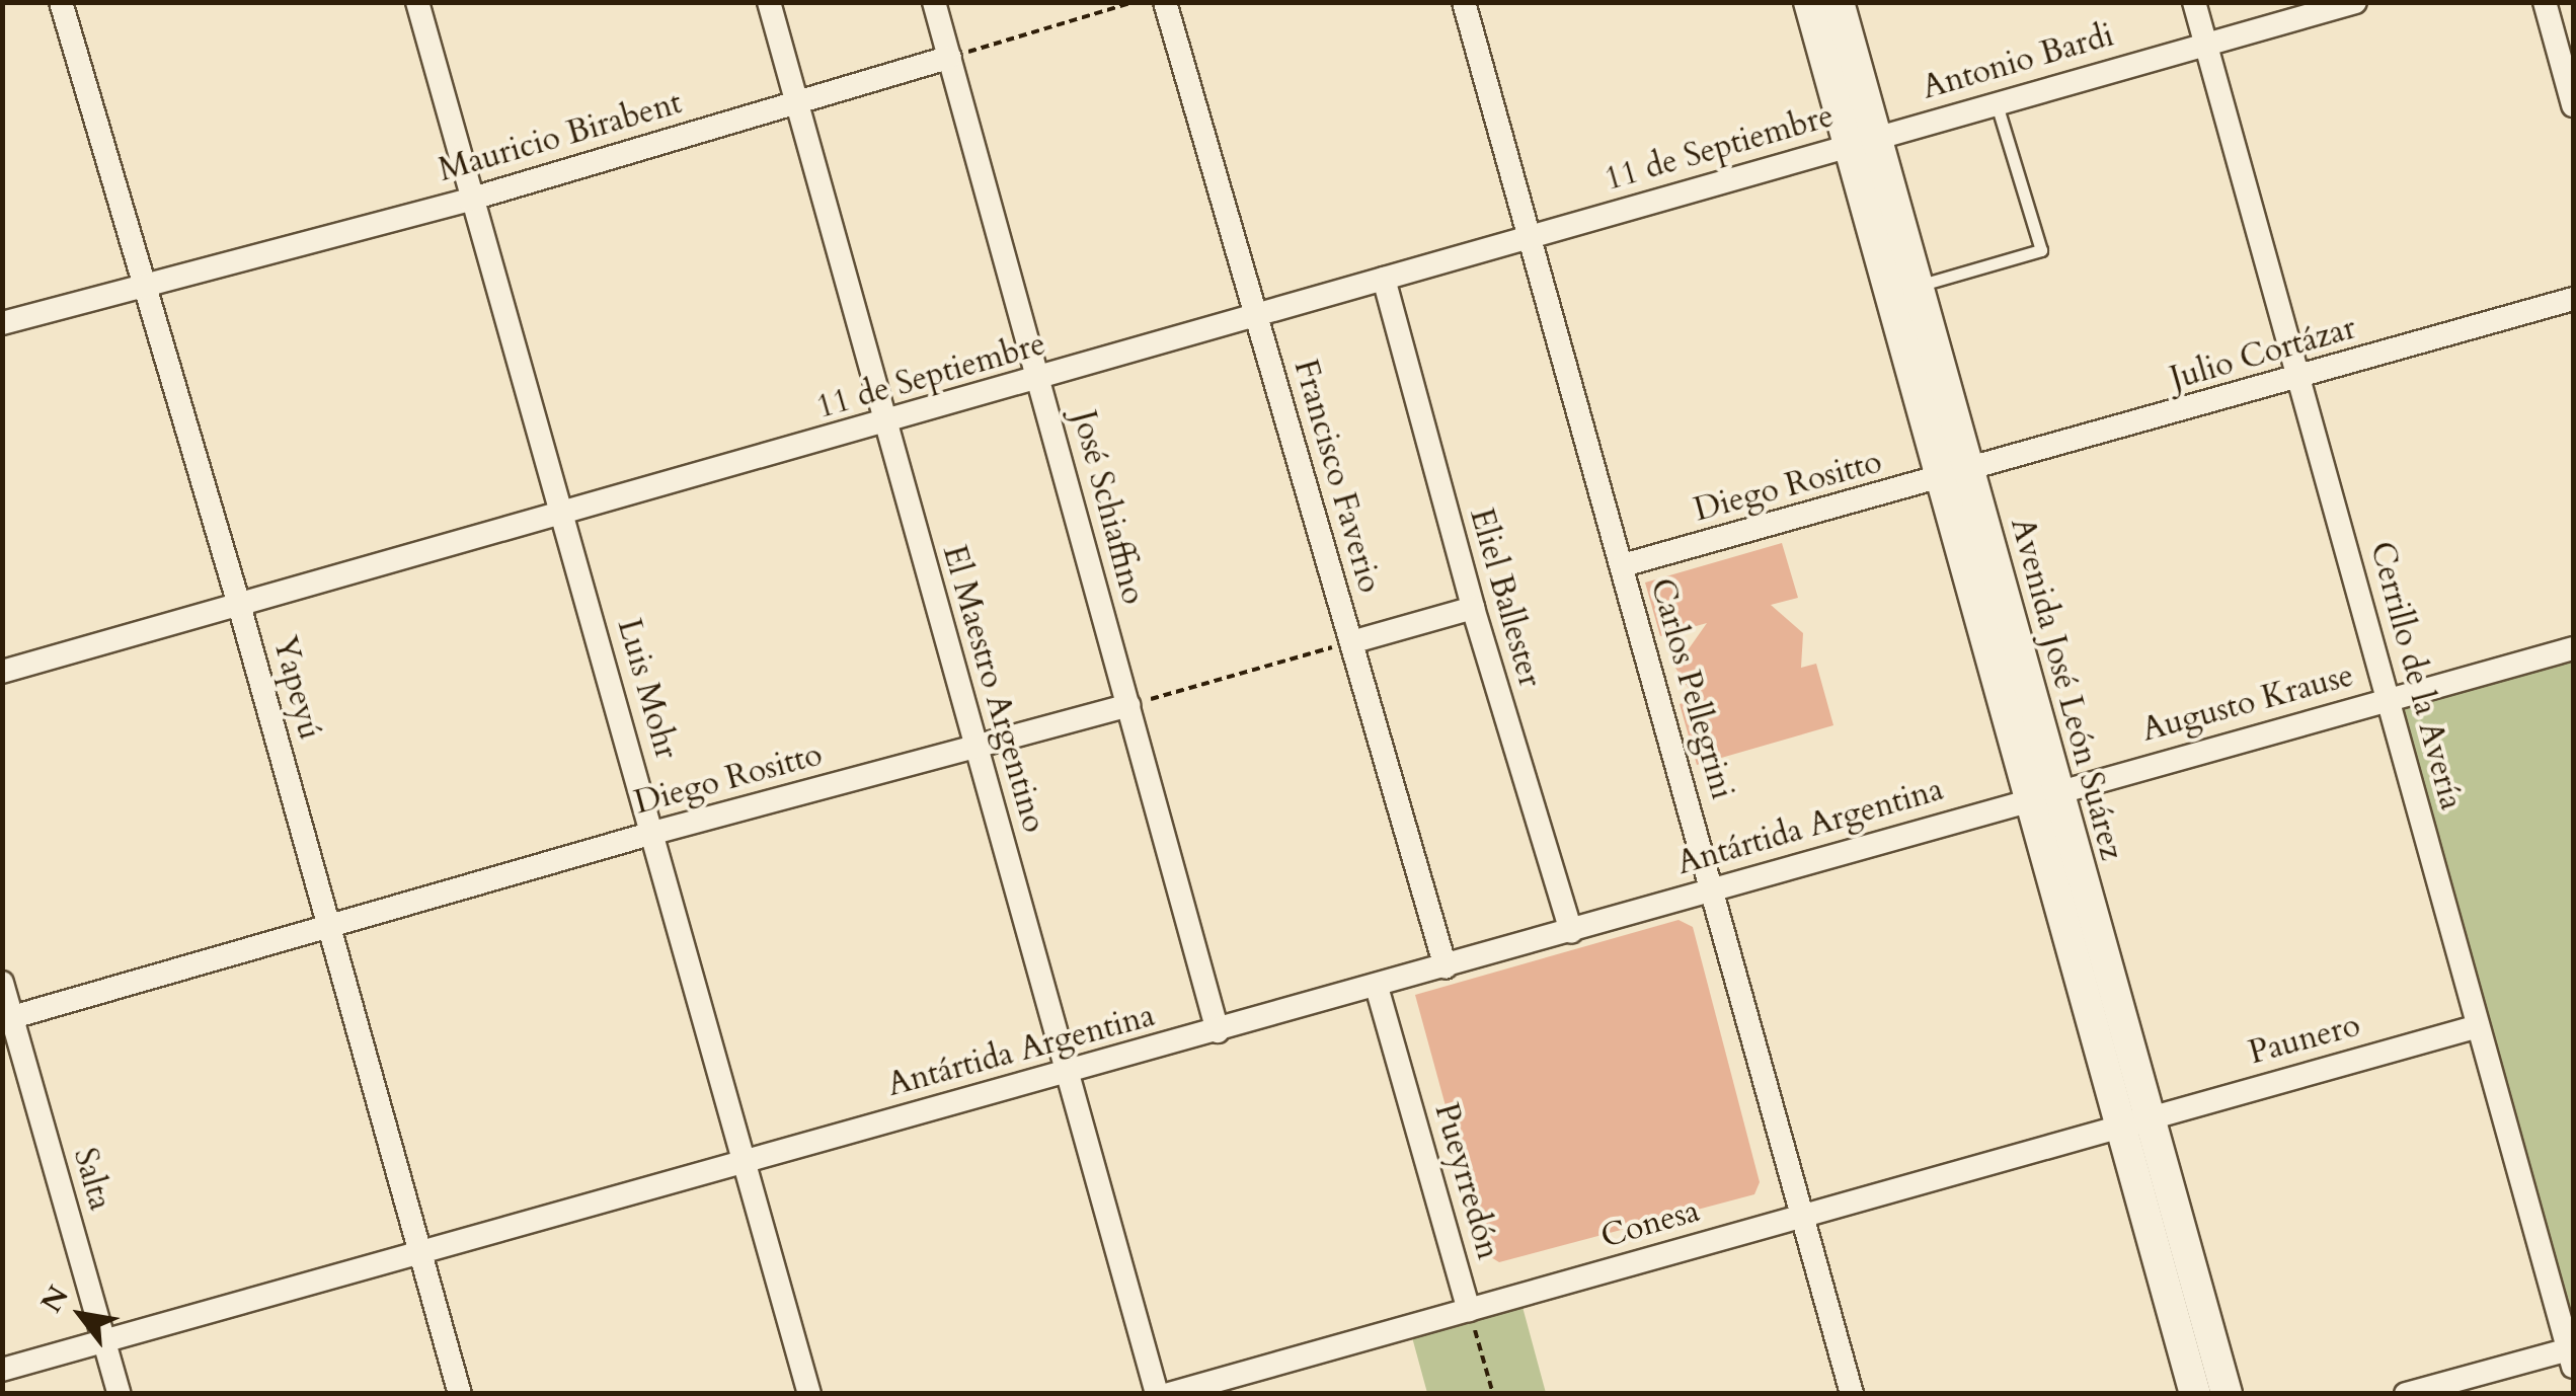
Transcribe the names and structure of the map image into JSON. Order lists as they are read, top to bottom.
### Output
{
  "streets": {
    "main road": ["Avenida José León Suárez"],
    "street": [
      "Antonio Bardi",
      "Mauricio Birabent",
      "11 de Septiembre",
      "Julio Cortázar",
      "Francisco Faverio",
      "Diego Rositto",
      "José Schiaffino",
      "Eliel Ballester",
      "Cerrillo de la Avería",
      "Yapeyú",
      "Luis Mohr",
      "El Maestro Argentino",
      "Carlos Pellegrini",
      "Augusto Krause",
      "Antártida Argentina",
      "Paunero",
      "Salta",
      "Pueyrredón",
      "Conesa"
    ]
  },
  "crossings": [
    ["Antonio Bardi", "11 de Septiembre"],
    ["Antonio Bardi", "Cerrillo de la Avería"],
    ["Antonio Bardi", "Avenida José León Suárez"],
    ["Mauricio Birabent", "José Schiaffino"],
    ["Mauricio Birabent", "Yapeyú"],
    ["Mauricio Birabent", "Luis Mohr"],
    ["Mauricio Birabent", "El Maestro Argentino"],
    ["11 de Septiembre", "Francisco Faverio"],
    ["11 de Septiembre", "José Schiaffino"],
    ["11 de Septiembre", "Eliel Ballester"],
    ["11 de Septiembre", "Yapeyú"],
    ["11 de Septiembre", "Luis Mohr"],
    ["11 de Septiembre", "El Maestro Argentino"],
    ["11 de Septiembre", "Carlos Pellegrini"],
    ["11 de Septiembre", "Avenida José León Suárez"],
    ["Julio Cortázar", "Diego Rositto"],
    ["Julio Cortázar", "Cerrillo de la Avería"],
    ["Julio Cortázar", "Avenida José León Suárez"],
    ["Francisco Faverio", "Antártida Argentina"],
    ["Diego Rositto", "José Schiaffino"],
    ["Diego Rositto", "Yapeyú"],
    ["Diego Rositto", "Luis Mohr"],
    ["Diego Rositto", "El Maestro Argentino"],
    ["Diego Rositto", "Carlos Pellegrini"],
    ["Diego Rositto", "Avenida José León Suárez"],
    ["Diego Rositto", "Salta"],
    ["José Schiaffino", "Antártida Argentina"],
    ["Eliel Ballester", "Antártida Argentina"],
    ["Cerrillo de la Avería", "Augusto Krause"],
    ["Cerrillo de la Avería", "Paunero"],
    ["Yapeyú", "Antártida Argentina"],
    ["Luis Mohr", "Antártida Argentina"],
    ["El Maestro Argentino", "Antártida Argentina"],
    ["Carlos Pellegrini", "Antártida Argentina"],
    ["Carlos Pellegrini", "Conesa"],
    ["Avenida José León Suárez", "Augusto Krause"],
    ["Avenida José León Suárez", "Antártida Argentina"],
    ["Avenida José León Suárez", "Paunero"],
    ["Avenida José León Suárez", "Conesa"],
    ["Augusto Krause", "Antártida Argentina"],
    ["Antártida Argentina", "Salta"],
    ["Antártida Argentina", "Pueyrredón"],
    ["Paunero", "Conesa"],
    ["Pueyrredón", "Conesa"]
  ],
  "north": "top left"
}
